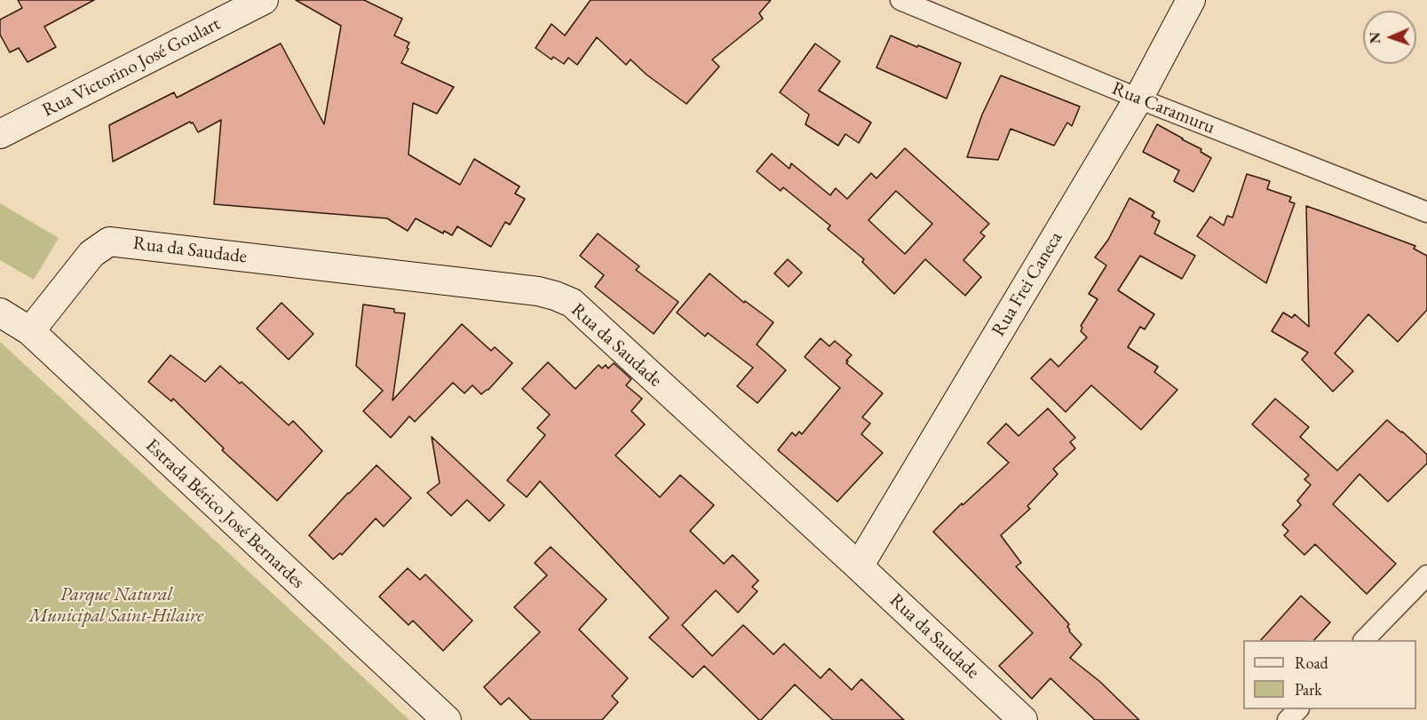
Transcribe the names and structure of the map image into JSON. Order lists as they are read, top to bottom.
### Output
{
  "streets": {
    "street": [
      "Rua Victorino José Goulart",
      "Rua Caramuru",
      "Rua da Saudade",
      "Rua Frei Caneca",
      "Estrada Bérico José Bernardes"
    ]
  },
  "crossings": [
    ["Rua Caramuru", "Rua Frei Caneca"],
    ["Rua da Saudade", "Rua Frei Caneca"],
    ["Rua da Saudade", "Estrada Bérico José Bernardes"]
  ],
  "parks": ["Parque Natural Municipal Saint-Hilaire"],
  "legend": ["Road", "Park"],
  "north": "left"
}
